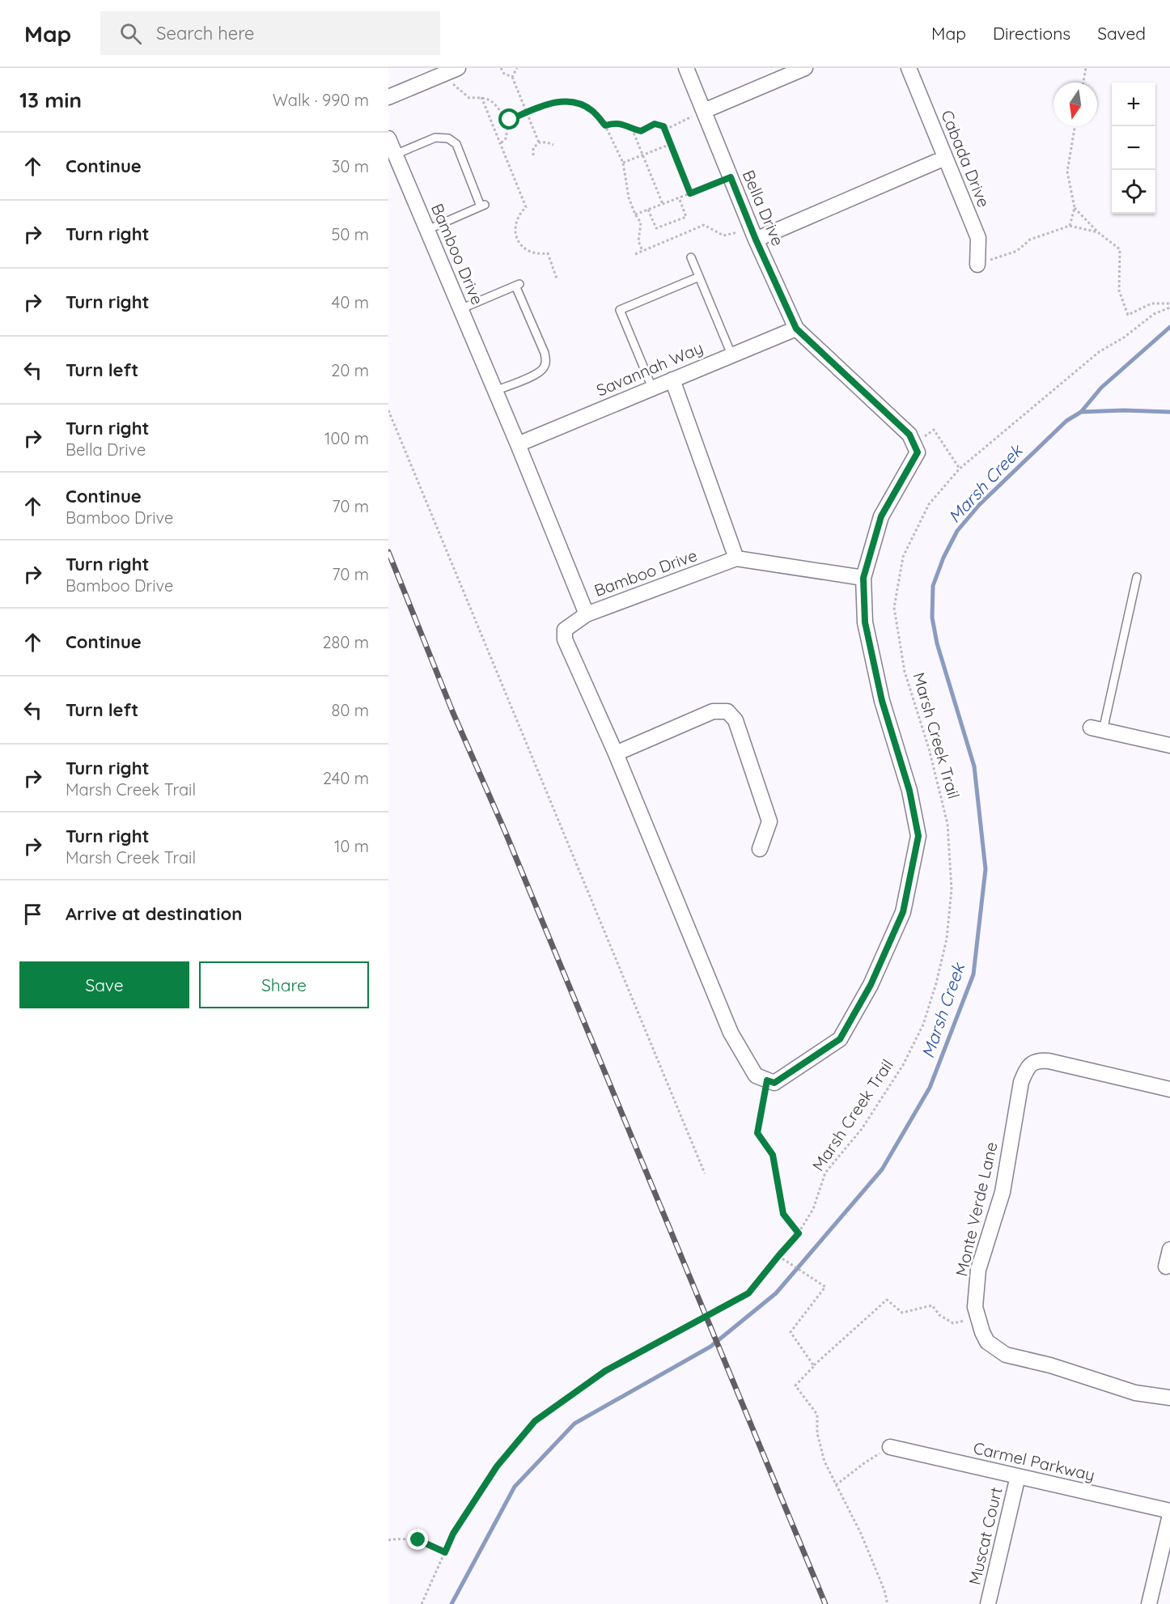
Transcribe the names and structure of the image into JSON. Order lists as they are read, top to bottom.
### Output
{
  "streets": {
    "street": [
      "Cabada Drive",
      "Bella Drive",
      "Bamboo Drive",
      "Savannah Way",
      "Monte Verde Lane",
      "Carmel Parkway",
      "Muscat Court"
    ],
    "path": ["Marsh Creek Trail"]
  },
  "crossings": [
    ["Bella Drive", "Savannah Way"],
    ["Bamboo Drive", "Savannah Way"],
    ["Carmel Parkway", "Muscat Court"]
  ],
  "water": ["Marsh Creek"],
  "north": "bottom",
  "page": {
    "header": "Map",
    "search": "Search here",
    "nav": ["Map", "Directions", "Saved"],
    "heading": ["13 min", "Walk · 990 m"],
    "map_buttons": ["+", "−"],
    "list": [
      ["Continue", "30 m"],
      ["Turn right", "50 m"],
      ["Turn right", "40 m"],
      ["Turn left", "20 m"],
      ["Turn right", "Bella Drive", "100 m"],
      ["Continue", "Bamboo Drive", "70 m"],
      ["Turn right", "Bamboo Drive", "70 m"],
      ["Continue", "280 m"],
      ["Turn left", "80 m"],
      ["Turn right", "Marsh Creek Trail", "240 m"],
      ["Turn right", "Marsh Creek Trail", "10 m"],
      "Arrive at destination"
    ],
    "buttons": ["Save", "Share"]
  }
}
